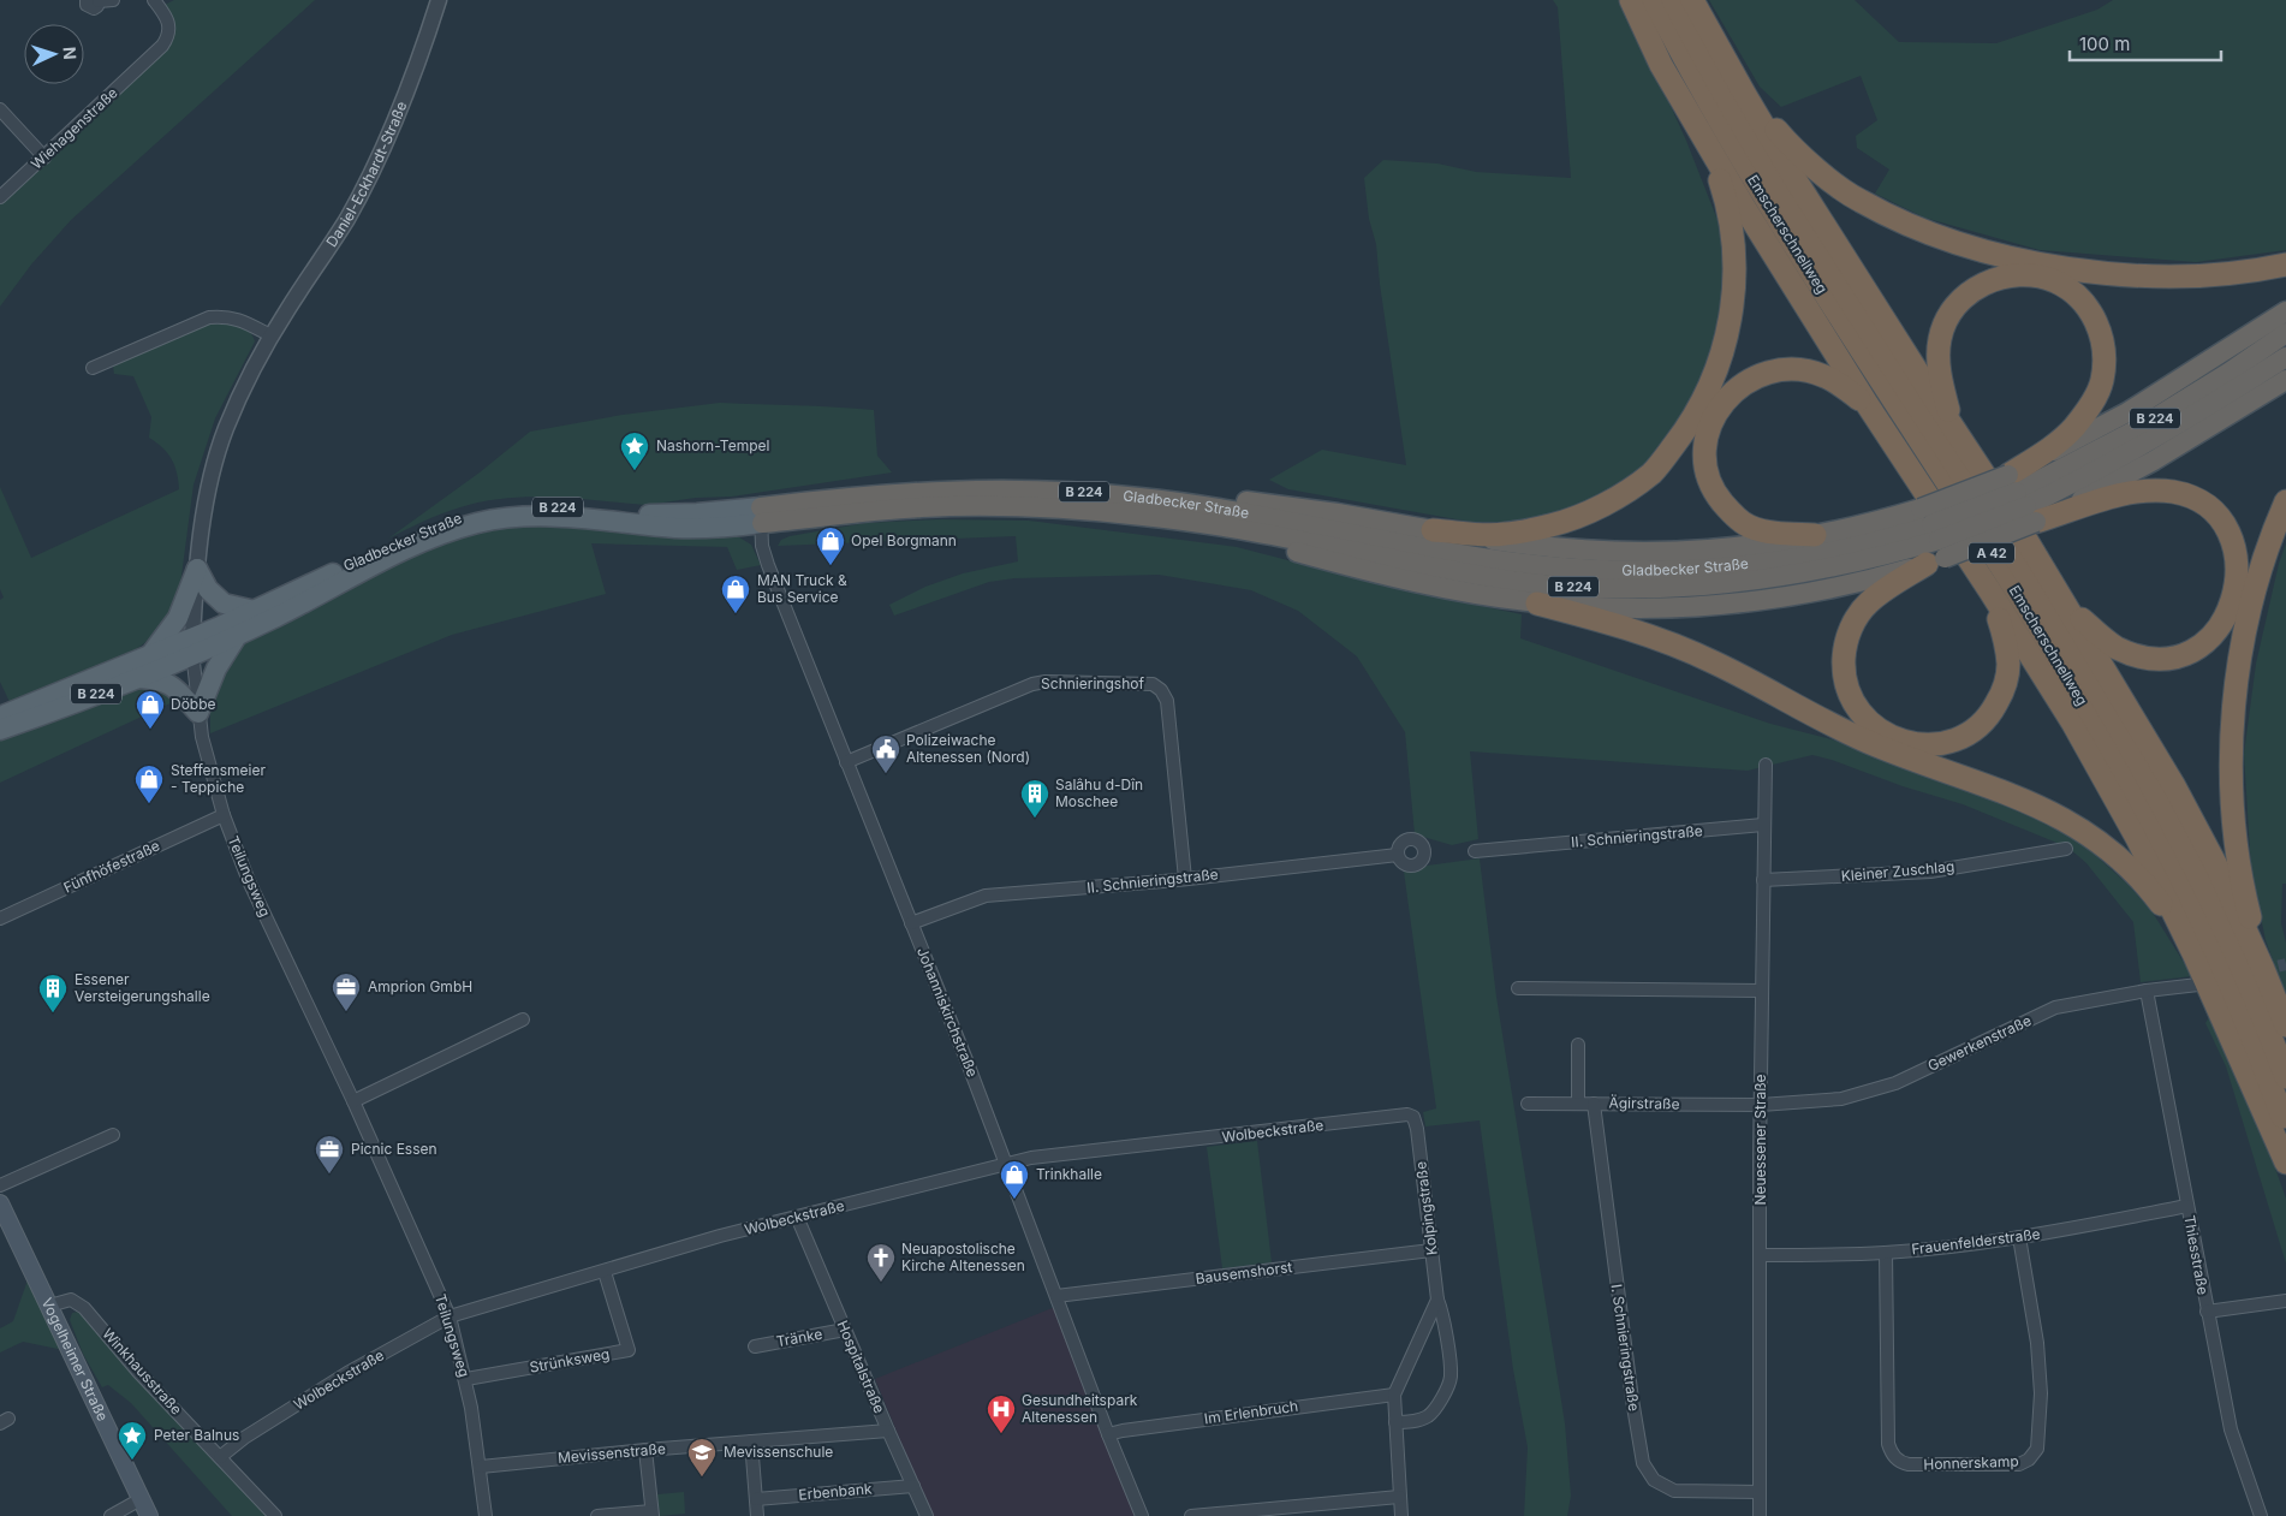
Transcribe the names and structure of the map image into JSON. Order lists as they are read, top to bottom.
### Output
{
  "streets": {
    "highway": [
      "Emscherschnellweg",
      "B 224",
      "Gladbecker Straße",
      "A 42"
    ],
    "main road": ["Vogelheimer Straße"],
    "street": [
      "Wiehagenstraße",
      "Daniel-Eckhardt-Straße",
      "Schnieringshof",
      "II. Schnieringstraße",
      "Fünfhöfestraße",
      "Kleiner Zuschlag",
      "Teilungsweg",
      "Johanniskirchstraße",
      "Gewerkenstraße",
      "Ägirstraße",
      "Wolbeckstraße",
      "Neuessener Straße",
      "Kolpingstraße",
      "Frauenfelderstraße",
      "Thiesstraße",
      "Bausemshorst",
      "Tränke",
      "I. Schnieringstraße",
      "Strünksweg",
      "Hospitalstraße",
      "Winkhausstraße",
      "Im Erlenbruch",
      "Mevissenstraße",
      "Honnerskamp",
      "Erbenbank"
    ]
  },
  "crossings": [
    ["Daniel-Eckhardt-Straße", "Gladbecker Straße"],
    ["Daniel-Eckhardt-Straße", "Teilungsweg"],
    ["Gladbecker Straße", "Teilungsweg"],
    ["Gladbecker Straße", "Johanniskirchstraße"],
    ["Schnieringshof", "II. Schnieringstraße"],
    ["Schnieringshof", "Johanniskirchstraße"],
    ["II. Schnieringstraße", "Johanniskirchstraße"],
    ["II. Schnieringstraße", "Neuessener Straße"],
    ["Fünfhöfestraße", "Teilungsweg"],
    ["Kleiner Zuschlag", "Neuessener Straße"],
    ["Teilungsweg", "Wolbeckstraße"],
    ["Teilungsweg", "Strünksweg"],
    ["Teilungsweg", "Mevissenstraße"],
    ["Johanniskirchstraße", "Wolbeckstraße"],
    ["Johanniskirchstraße", "Bausemshorst"],
    ["Johanniskirchstraße", "Im Erlenbruch"],
    ["Gewerkenstraße", "Ägirstraße"],
    ["Gewerkenstraße", "Neuessener Straße"],
    ["Gewerkenstraße", "Thiesstraße"],
    ["Ägirstraße", "Neuessener Straße"],
    ["Ägirstraße", "I. Schnieringstraße"],
    ["Wolbeckstraße", "Kolpingstraße"],
    ["Wolbeckstraße", "Strünksweg"],
    ["Wolbeckstraße", "Hospitalstraße"],
    ["Wolbeckstraße", "Winkhausstraße"],
    ["Neuessener Straße", "Frauenfelderstraße"],
    ["Neuessener Straße", "I. Schnieringstraße"],
    ["Kolpingstraße", "Bausemshorst"],
    ["Frauenfelderstraße", "Thiesstraße"],
    ["Frauenfelderstraße", "Honnerskamp"],
    ["Tränke", "Hospitalstraße"],
    ["Vogelheimer Straße", "Winkhausstraße"],
    ["Hospitalstraße", "Mevissenstraße"],
    ["Hospitalstraße", "Erbenbank"]
  ],
  "places": {
    "place": ["Nashorn-Tempel", "Peter Balnus"],
    "shop": [
      "Opel Borgmann",
      "MAN Truck & Bus Service",
      "Döbbe",
      "Steffensmeier - Teppiche",
      "Trinkhalle"
    ],
    "public building": ["Polizeiwache Altenessen (Nord)"],
    "building": ["Salâhu d-Dîn Moschee", "Essener Versteigerungshalle"],
    "office": ["Amprion GmbH", "Picnic Essen"],
    "church": ["Neuapostolische Kirche Altenessen"],
    "hospital": ["Gesundheitspark Altenessen"],
    "school or university": ["Mevissenschule"]
  },
  "scale_bar": "100 m",
  "north": "right"
}
